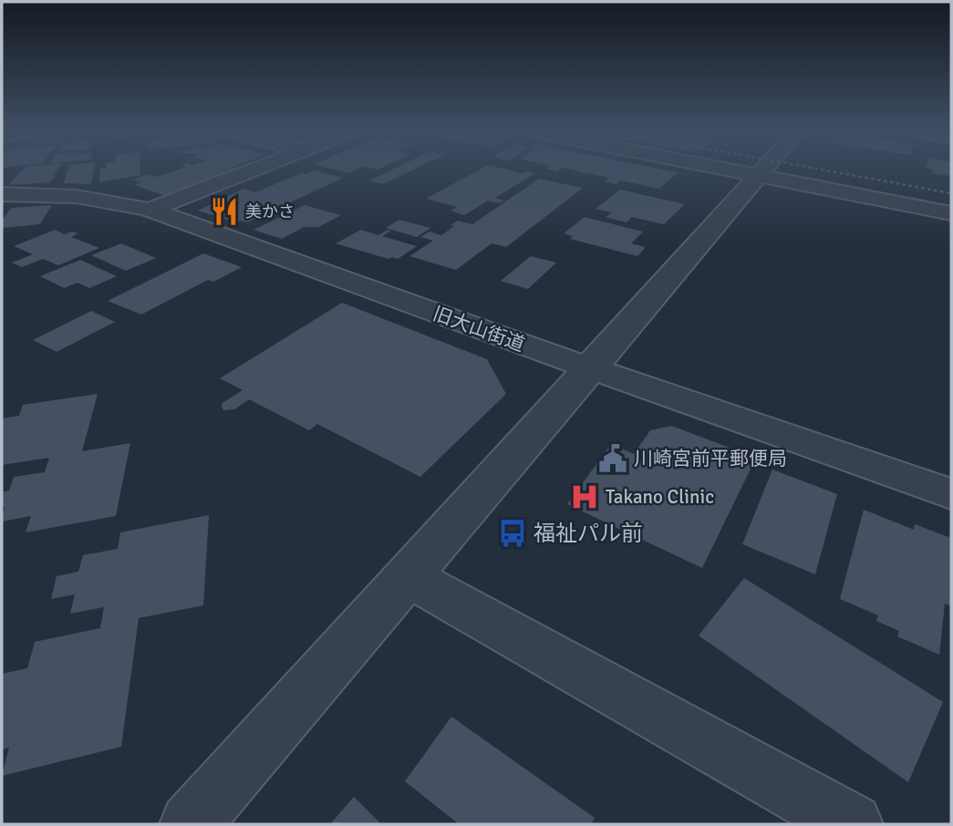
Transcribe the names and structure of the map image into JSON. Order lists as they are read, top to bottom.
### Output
{
  "streets": {
    "street": ["旧大山街道"]
  },
  "places": {
    "restaurant": ["美かさ"],
    "public building": ["川崎宮前平郵便局"],
    "hospital": ["Takano Clinic"],
    "bus stop": ["福祉パル前"]
  }
}
